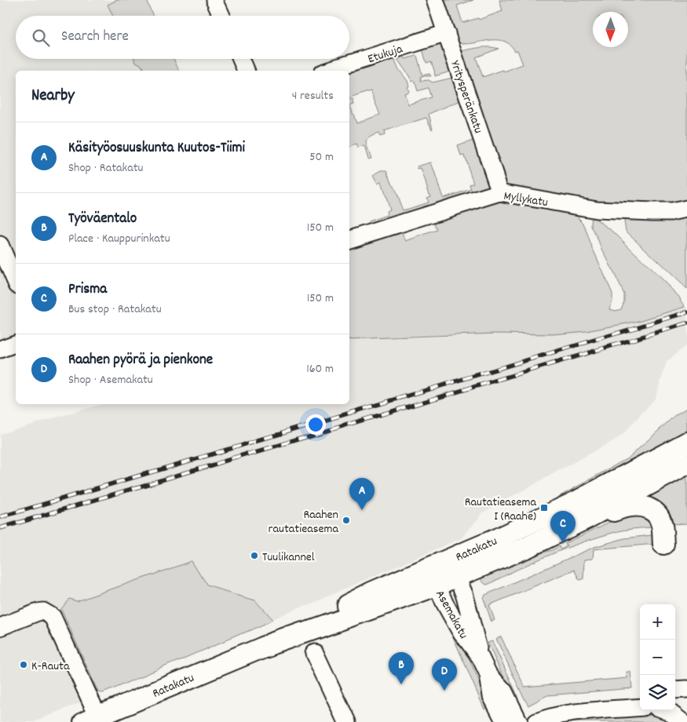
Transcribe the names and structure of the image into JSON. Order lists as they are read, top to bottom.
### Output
{
  "streets": {
    "main road": ["Ratakatu"],
    "street": [
      "Etukuja",
      "Yritysperänkatu",
      "Myllykatu",
      "Asemakatu"
    ]
  },
  "crossings": [
    ["Etukuja", "Yritysperänkatu"],
    ["Yritysperänkatu", "Myllykatu"],
    ["Ratakatu", "Asemakatu"]
  ],
  "places": {
    "transit": ["Rautatieasema I (Raahe)"],
    "other": ["Raahen rautatieasema", "Tuulikannel", "K-Rauta"]
  },
  "north": "bottom",
  "page": {
    "search": "Search here",
    "heading": ["Nearby", "4 results"],
    "list": [
      {
        "mark": "A",
        "name": "Käsityöosuuskunta Kuutos-Tiimi",
        "note": "Shop · Ratakatu",
        "value": "50 m"
      },
      {
        "mark": "B",
        "name": "Työväentalo",
        "note": "Place · Kauppurinkatu",
        "value": "150 m"
      },
      {
        "mark": "C",
        "name": "Prisma",
        "note": "Bus stop · Ratakatu",
        "value": "150 m"
      },
      {
        "mark": "D",
        "name": "Raahen pyörä ja pienkone",
        "note": "Shop · Asemakatu",
        "value": "160 m"
      }
    ],
    "pins": [
      "A",
      "C",
      "B",
      "D"
    ],
    "map_buttons": ["+", "−"]
  }
}
